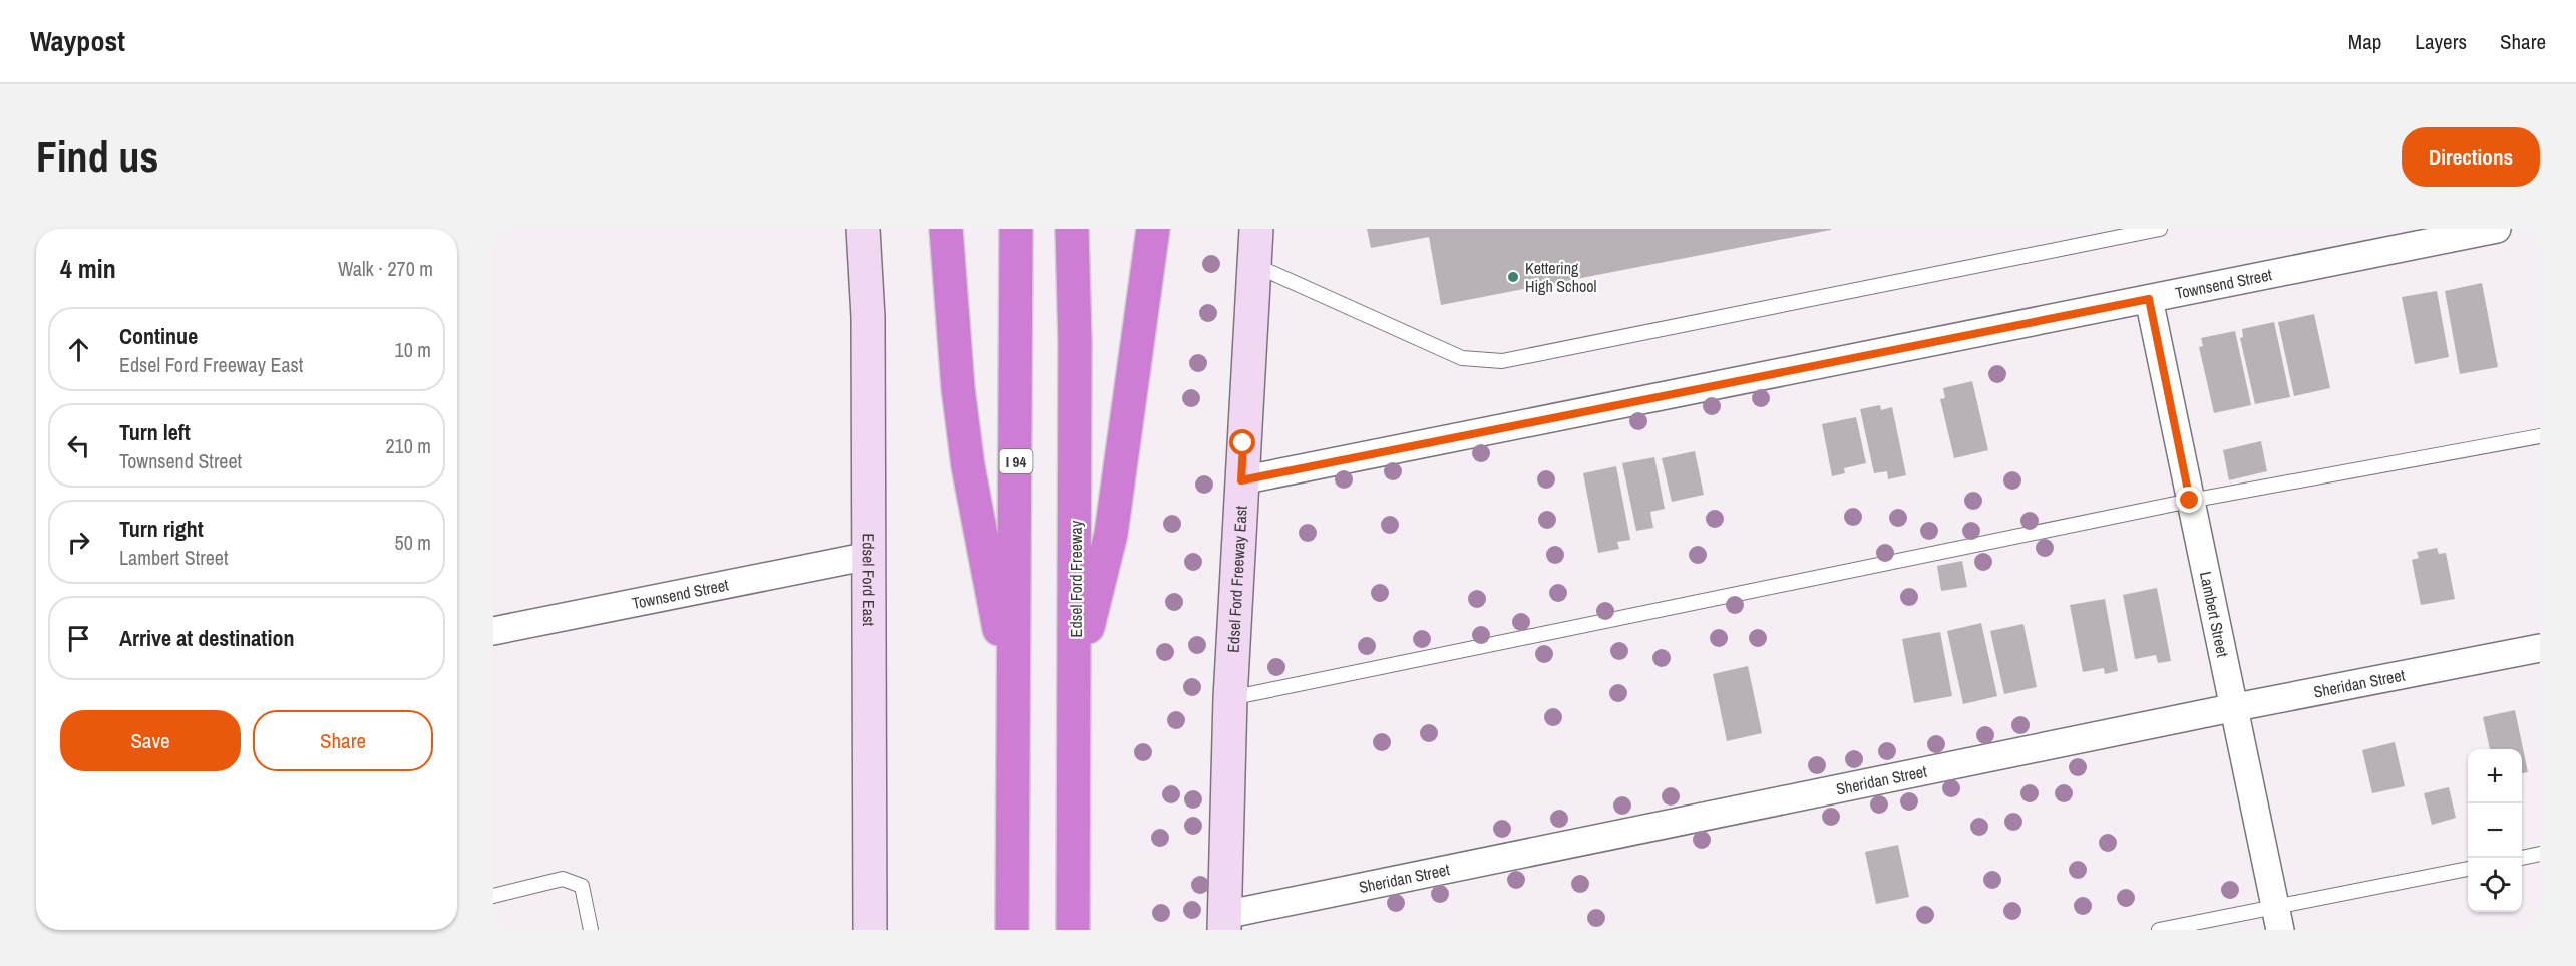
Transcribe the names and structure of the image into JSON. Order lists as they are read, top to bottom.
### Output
{
  "streets": {
    "highway": ["I 94", "Edsel Ford Freeway"],
    "street": [
      "Townsend Street",
      "Edsel Ford East",
      "Edsel Ford Freeway East",
      "Lambert Street",
      "Sheridan Street"
    ]
  },
  "crossings": [
    ["Townsend Street", "Edsel Ford East"],
    ["Townsend Street", "Edsel Ford Freeway East"],
    ["Townsend Street", "Lambert Street"],
    ["Edsel Ford Freeway East", "Sheridan Street"],
    ["Lambert Street", "Sheridan Street"]
  ],
  "places": ["Kettering High School"],
  "page": {
    "header": "Waypost",
    "nav": ["Map", "Layers", "Share"],
    "buttons": [
      "Directions",
      ["Save", "Share"]
    ],
    "title": "Find us",
    "heading": ["4 min", "Walk · 270 m"],
    "list": [
      ["Continue", "Edsel Ford Freeway East", "10 m"],
      ["Turn left", "Townsend Street", "210 m"],
      ["Turn right", "Lambert Street", "50 m"],
      "Arrive at destination"
    ],
    "map_buttons": ["+", "−"]
  }
}
